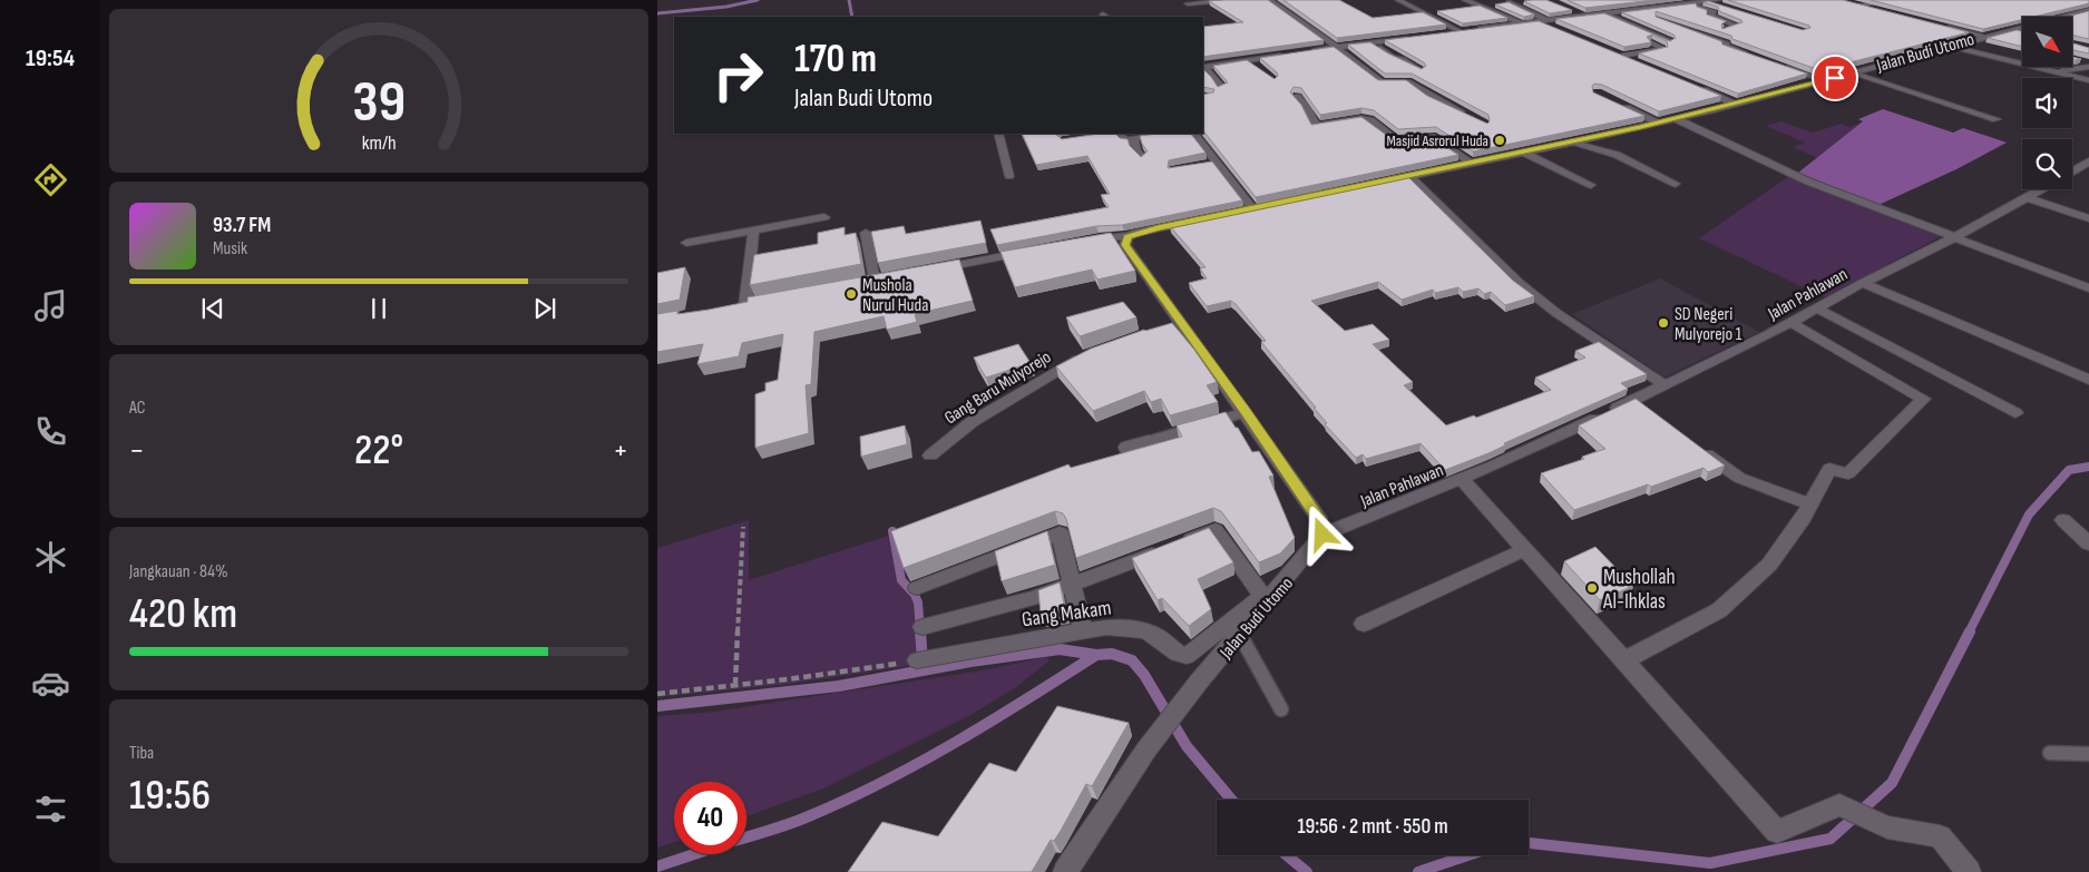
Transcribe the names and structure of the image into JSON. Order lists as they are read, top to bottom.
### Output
{
  "streets": {
    "street": [
      "Jalan Budi Utomo",
      "Jalan Pahlawan",
      "Gang Baru Mulyorejo",
      "Gang Makam"
    ]
  },
  "crossings": [
    ["Jalan Budi Utomo", "Jalan Pahlawan"],
    ["Jalan Budi Utomo", "Gang Makam"]
  ],
  "places": [
    "Masjid Asrorul Huda",
    "Mushola Nurul Huda",
    "SD Negeri Mulyorejo 1",
    "Mushollah Al-Ihklas"
  ],
  "north": "bottom right",
  "page": {
    "tabs": "19:54",
    "turn": ["170 m", "Jalan Budi Utomo"],
    "song": ["93.7 FM", "Musik"],
    "tile": [
      "AC",
      ["Jangkauan · 84%", "420 km"],
      ["Tiba", "19:56"]
    ],
    "heat": ["−", "22°", "+"],
    "limit": "40",
    "trip": "19:56 · 2 mnt · 550 m",
    "gauge": ["39", "km/h"]
  }
}
